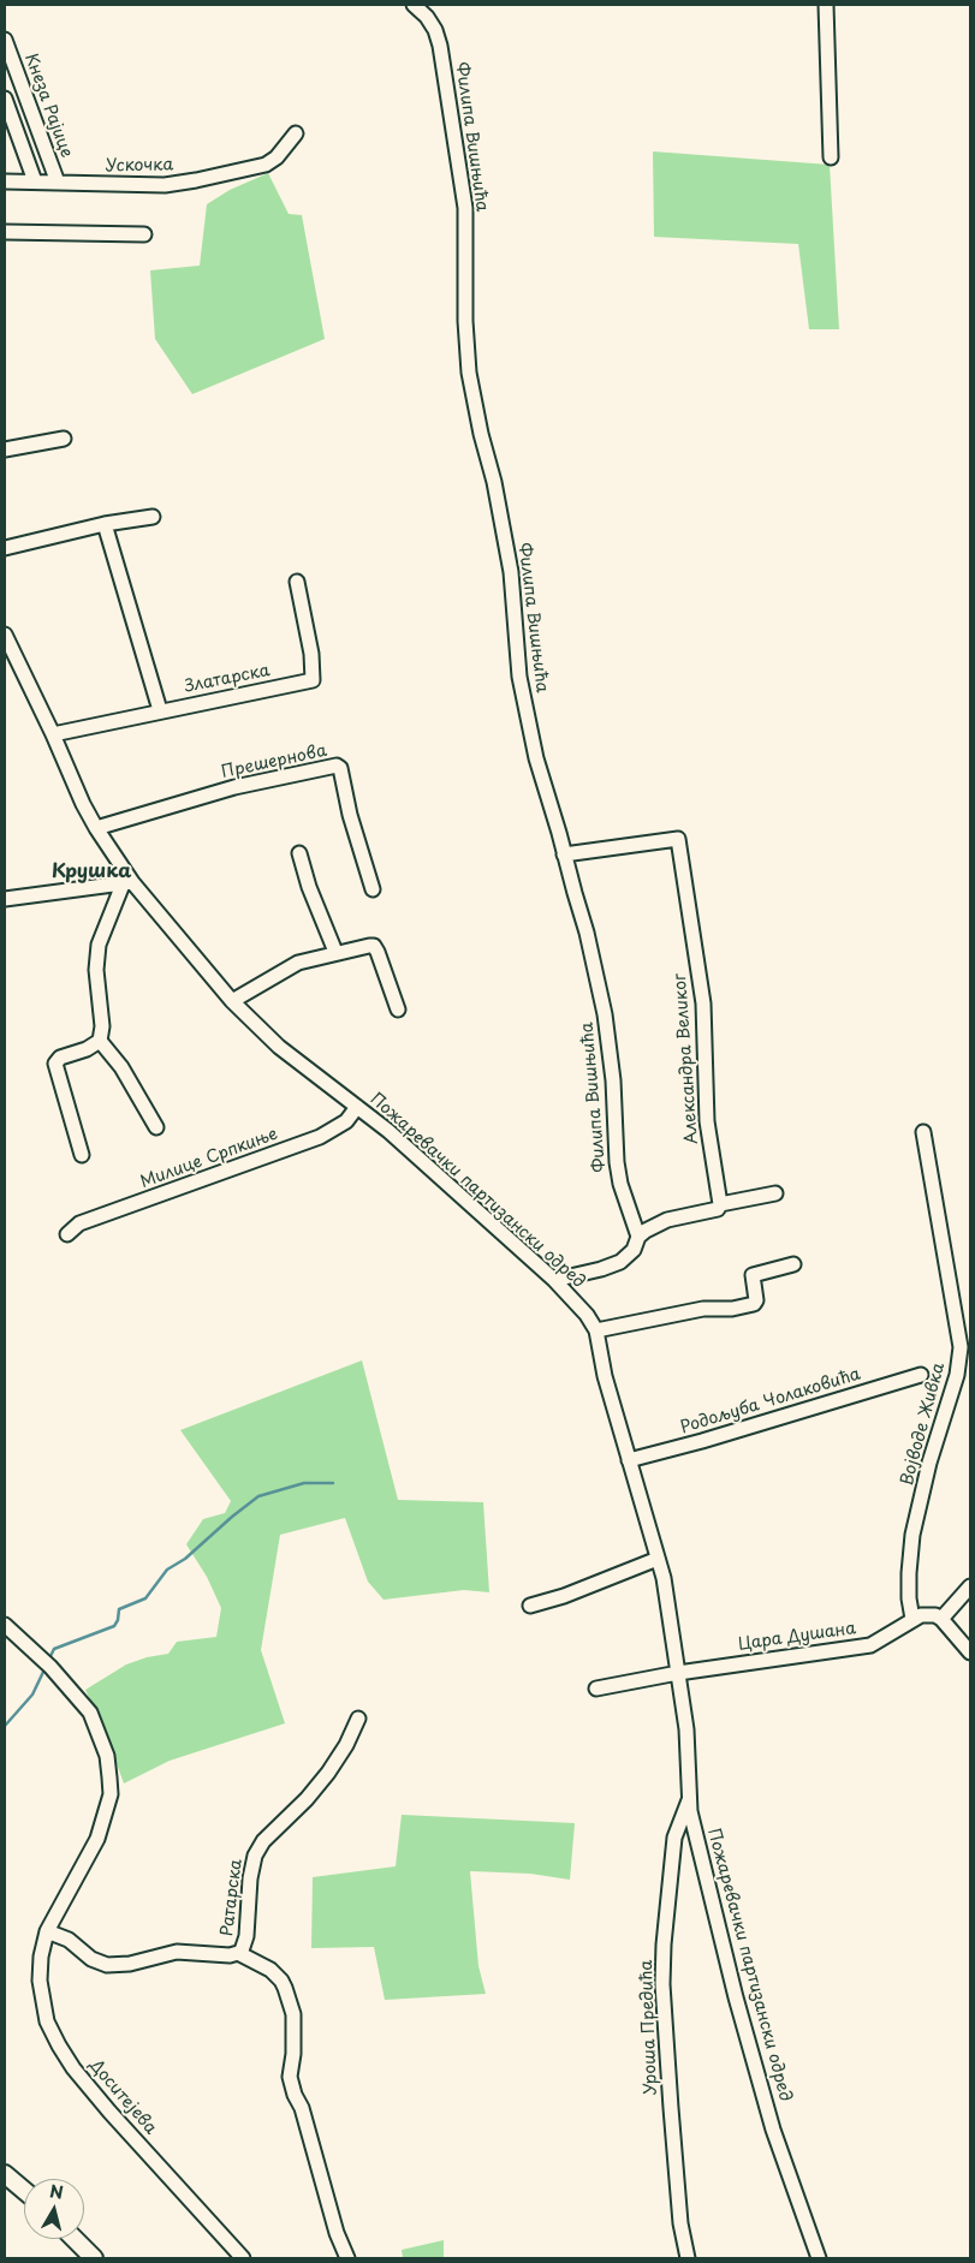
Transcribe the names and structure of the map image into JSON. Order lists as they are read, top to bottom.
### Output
{
  "streets": {
    "street": [
      "Кнеза Рајице",
      "Филипа Вишњића",
      "Ускочка",
      "Златарска",
      "Прешернова",
      "Александра Великог",
      "Милице Српкиње",
      "Пожаревачки партизански одред",
      "Родољуба Чолаковића",
      "Војводе Живка",
      "Цара Душана",
      "Ратарска",
      "Уроша Предића",
      "Доситејева"
    ]
  },
  "crossings": [
    ["Кнеза Рајице", "Ускочка"],
    ["Филипа Вишњића", "Александра Великог"],
    ["Златарска", "Пожаревачки партизански одред"],
    ["Прешернова", "Пожаревачки партизански одред"],
    ["Милице Српкиње", "Пожаревачки партизански одред"],
    ["Пожаревачки партизански одред", "Родољуба Чолаковића"],
    ["Пожаревачки партизански одред", "Цара Душана"],
    ["Пожаревачки партизански одред", "Уроша Предића"],
    ["Војводе Живка", "Цара Душана"]
  ],
  "districts": ["Крушка"],
  "north": "top"
}
